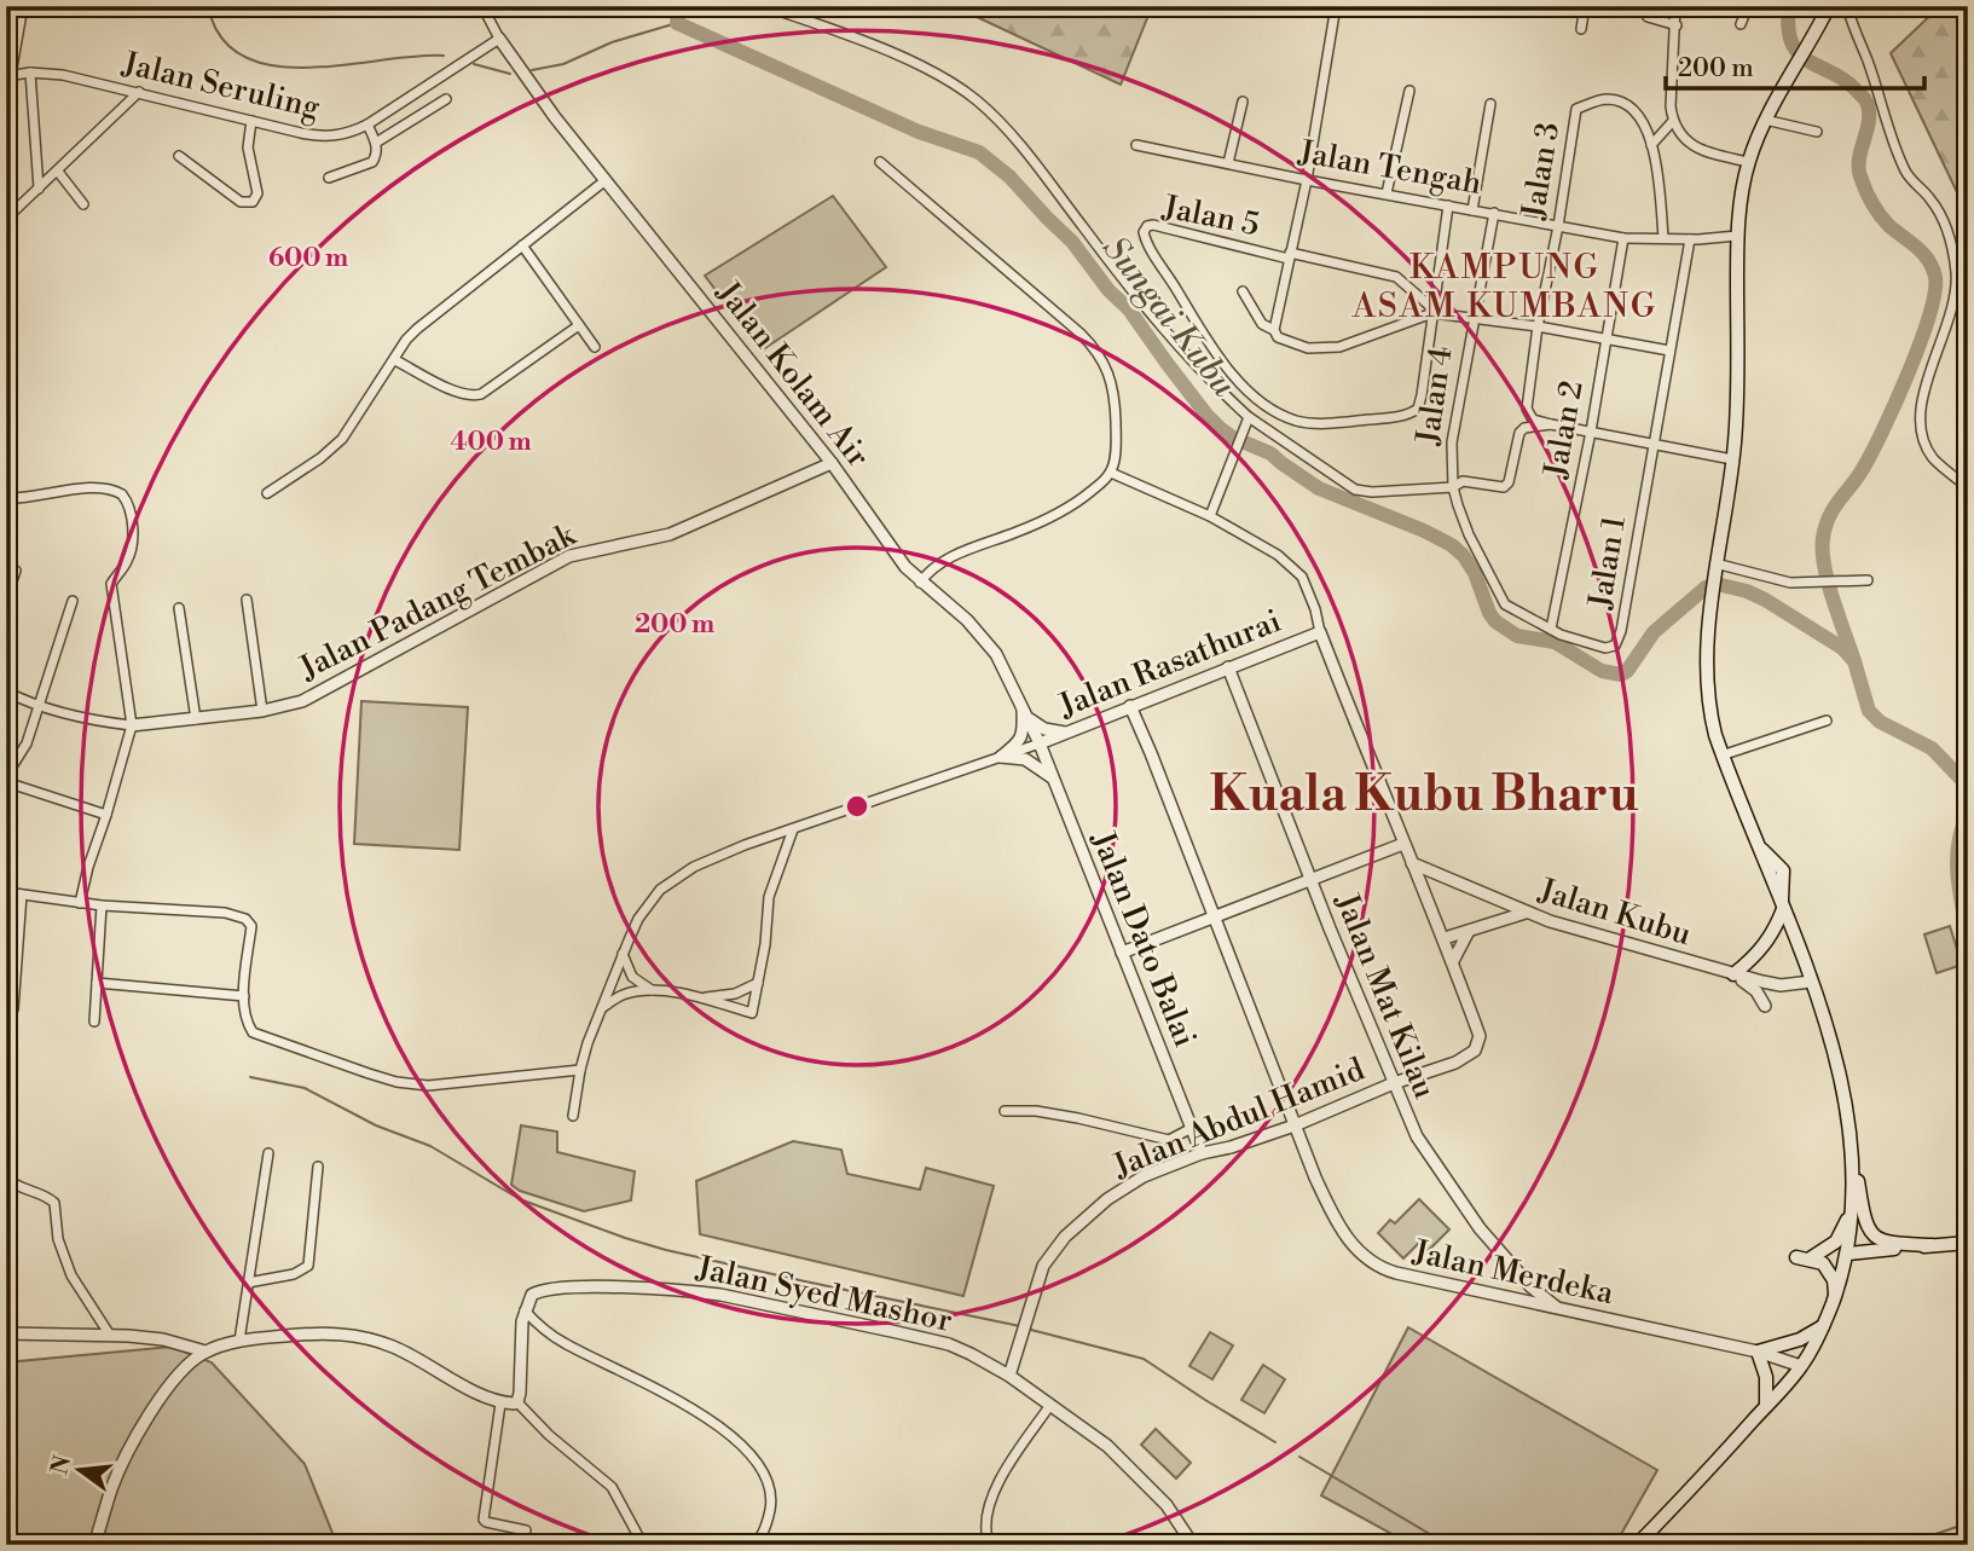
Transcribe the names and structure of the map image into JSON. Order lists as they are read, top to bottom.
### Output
{
  "streets": {
    "street": [
      "Jalan Seruling",
      "Jalan Tengah",
      "Jalan 3",
      "Jalan 5",
      "Jalan Kolam Air",
      "Jalan 4",
      "Jalan 2",
      "Jalan 1",
      "Jalan Padang Tembak",
      "Jalan Rasathurai",
      "Jalan Kubu",
      "Jalan Dato Balai",
      "Jalan Mat Kilau",
      "Jalan Abdul Hamid",
      "Jalan Merdeka",
      "Jalan Syed Mashor"
    ]
  },
  "crossings": [
    ["Jalan Seruling", "Jalan Kolam Air"],
    ["Jalan Tengah", "Jalan 3"],
    ["Jalan Tengah", "Jalan 5"],
    ["Jalan Tengah", "Jalan 4"],
    ["Jalan Tengah", "Jalan 2"],
    ["Jalan Tengah", "Jalan 1"],
    ["Jalan Kolam Air", "Jalan Padang Tembak"],
    ["Jalan Kolam Air", "Jalan Rasathurai"],
    ["Jalan Kolam Air", "Jalan Dato Balai"],
    ["Jalan 4", "Jalan 1"],
    ["Jalan 2", "Jalan 1"],
    ["Jalan Rasathurai", "Jalan Dato Balai"],
    ["Jalan Rasathurai", "Jalan Mat Kilau"],
    ["Jalan Rasathurai", "Jalan Merdeka"],
    ["Jalan Dato Balai", "Jalan Abdul Hamid"],
    ["Jalan Mat Kilau", "Jalan Abdul Hamid"],
    ["Jalan Mat Kilau", "Jalan Merdeka"],
    ["Jalan Abdul Hamid", "Jalan Merdeka"],
    ["Jalan Abdul Hamid", "Jalan Syed Mashor"]
  ],
  "districts": ["KAMPUNG ASAM KUMBANG", "Kuala Kubu Bharu"],
  "water": ["Sungai Kubu"],
  "scale_bar": "200 m",
  "north": "left",
  "rings": ["600 m", "400 m", "200 m"]
}
